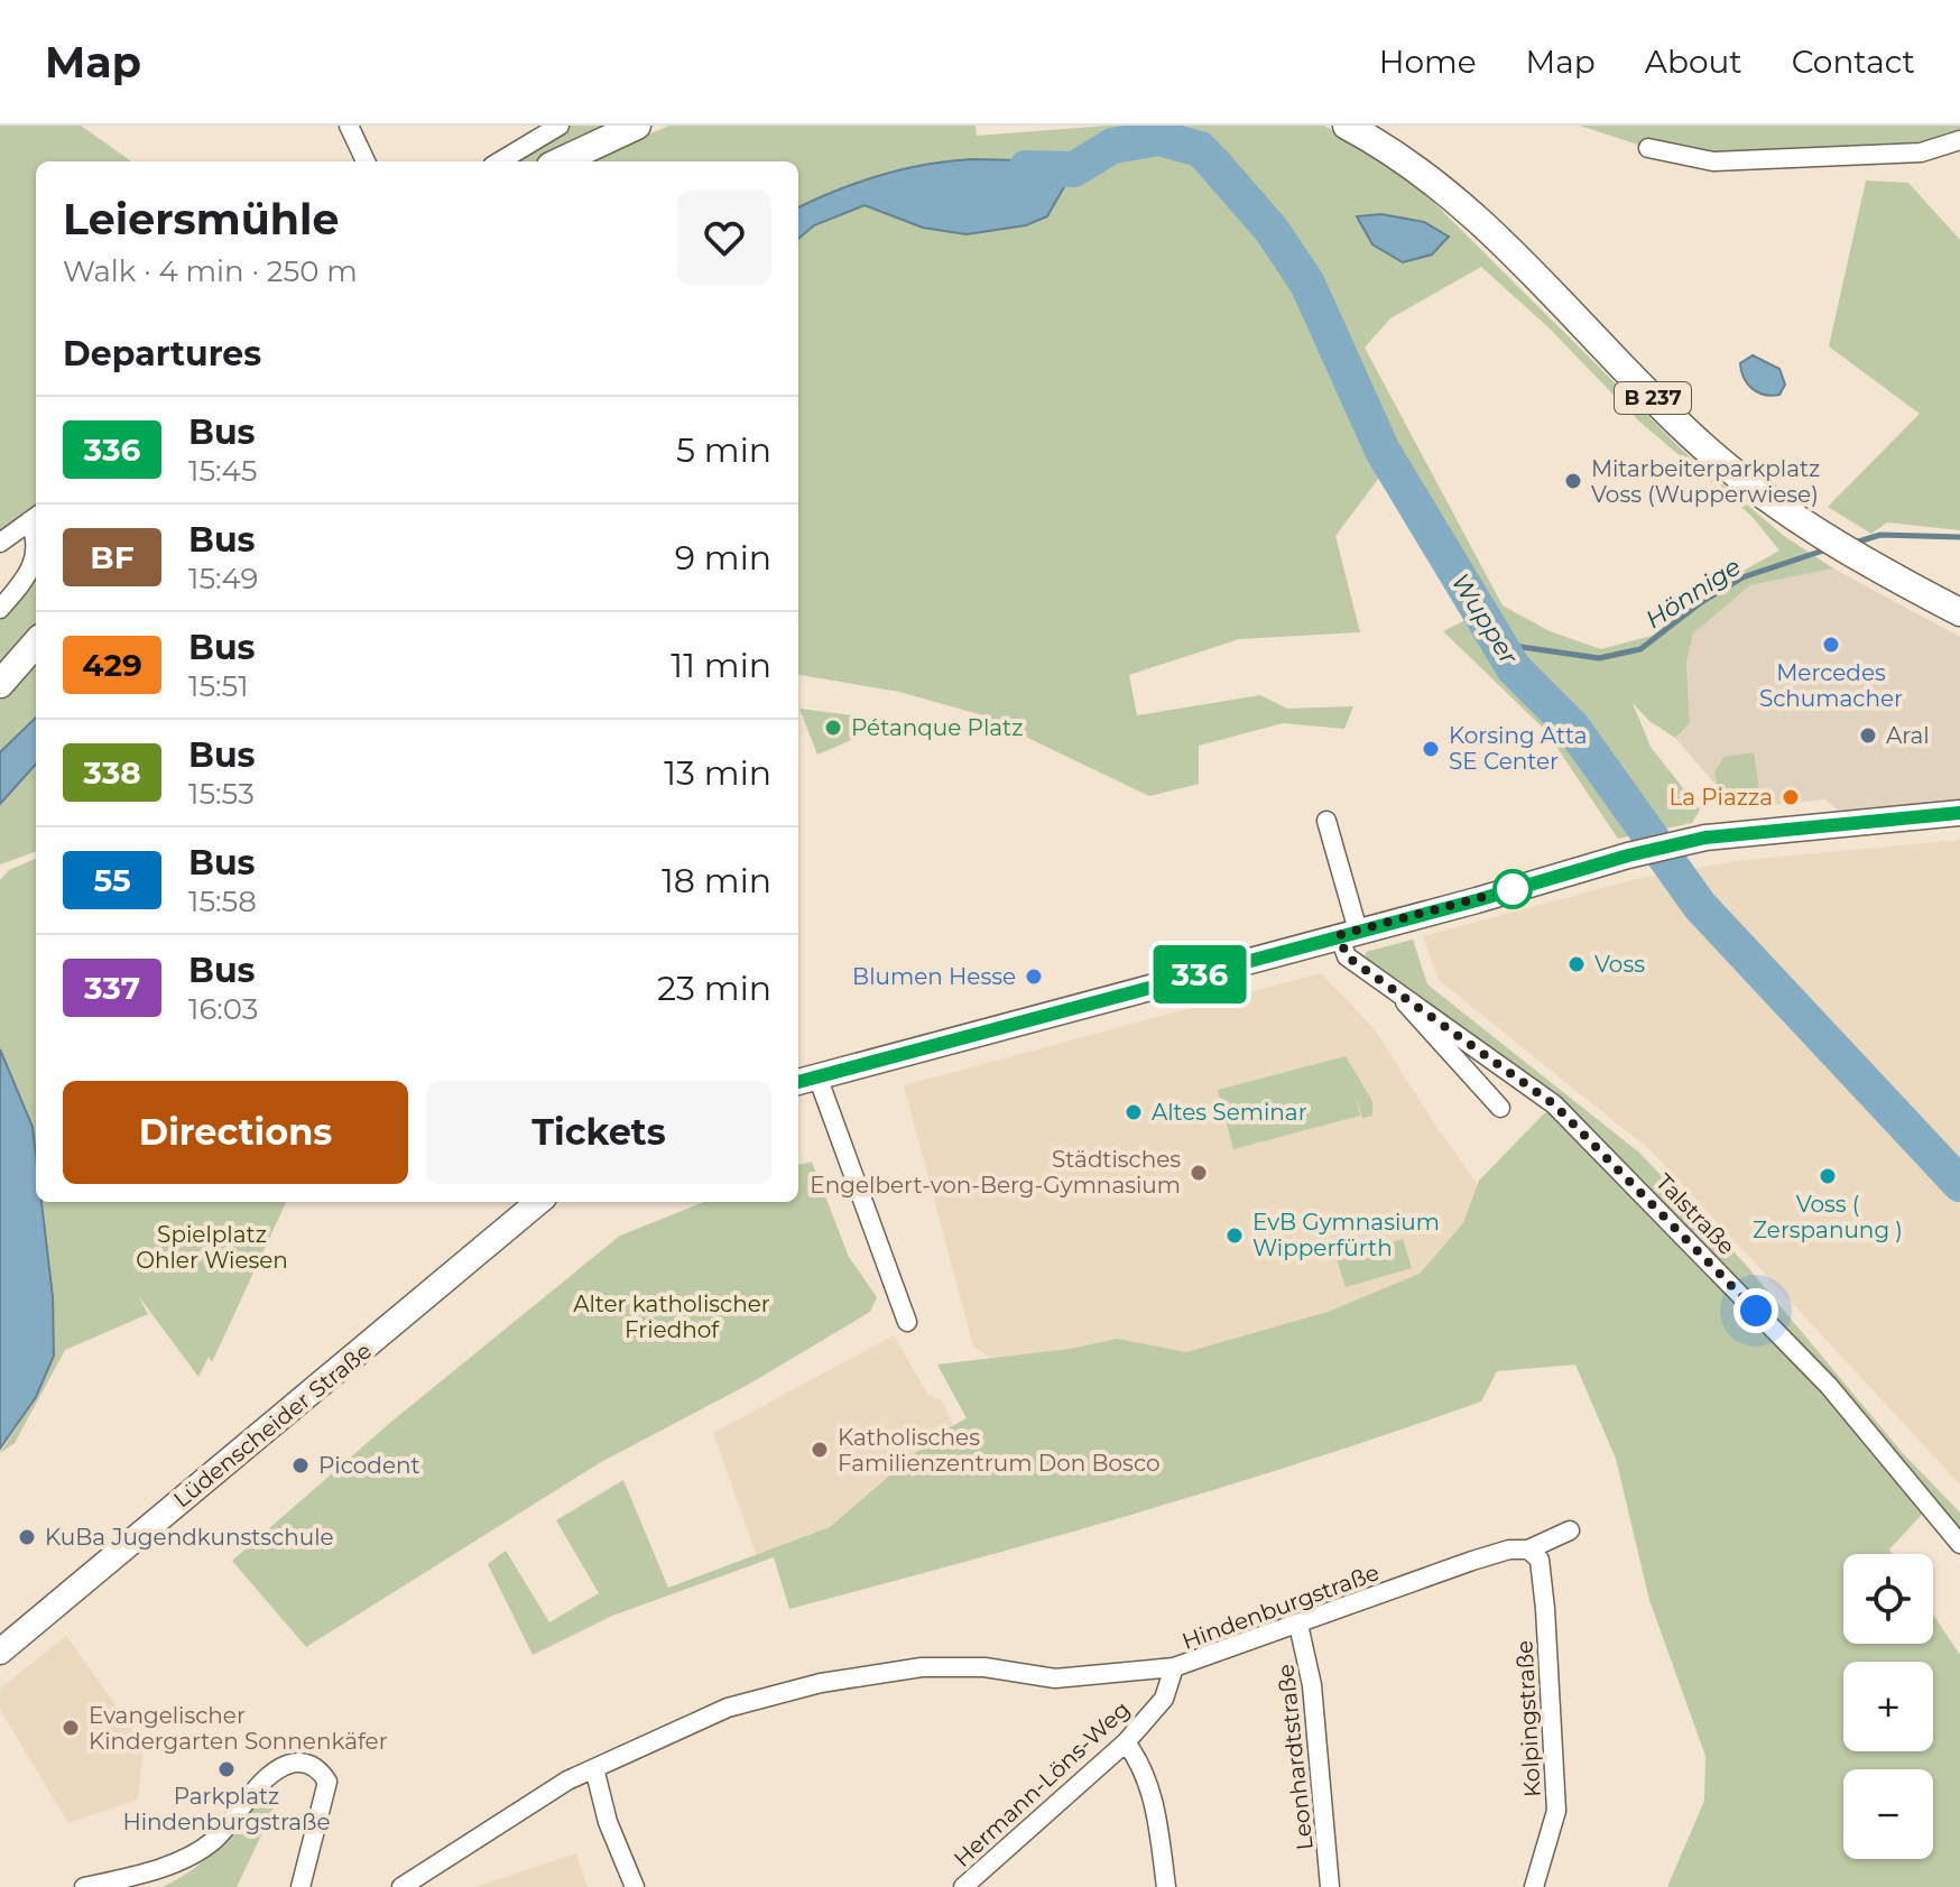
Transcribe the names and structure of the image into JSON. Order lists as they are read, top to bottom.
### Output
{
  "streets": {
    "main road": ["B 237", "Lüdenscheider Straße"],
    "street": [
      "Talstraße",
      "Hindenburgstraße",
      "Kolpingstraße",
      "Leonhardtstraße",
      "Hermann-Löns-Weg"
    ]
  },
  "crossings": [
    ["Hindenburgstraße", "Kolpingstraße"],
    ["Hindenburgstraße", "Leonhardtstraße"],
    ["Hindenburgstraße", "Hermann-Löns-Weg"]
  ],
  "water": ["Hönnige", "Wupper"],
  "parks": ["Spielplatz Ohler Wiesen", "Alter katholischer Friedhof"],
  "places": [
    "Mitarbeiterparkplatz Voss (Wupperwiese)",
    "Mercedes Schumacher",
    "Pétanque Platz",
    "Aral",
    "Korsing Atta SE Center",
    "La Piazza",
    "Voss",
    "Blumen Hesse",
    "Altes Seminar",
    "Städtisches Engelbert-von-Berg-Gymnasium",
    "Voss ( Zerspanung )",
    "EvB Gymnasium Wipperfürth",
    "Katholisches Familienzentrum Don Bosco",
    "Picodent",
    "KuBa Jugendkunstschule",
    "Evangelischer Kindergarten Sonnenkäfer",
    "Parkplatz Hindenburgstraße"
  ],
  "lines": ["bus line 336"],
  "page": {
    "header": "Map",
    "nav": [
      "Home",
      "Map",
      "About",
      "Contact"
    ],
    "on_map": "336",
    "heading": [
      ["Leiersmühle", "Walk · 4 min · 250 m"],
      "Departures"
    ],
    "list": [
      {
        "mark": "336",
        "name": "Bus",
        "note": "15:45",
        "value": "5 min"
      },
      {
        "mark": "BF",
        "name": "Bus",
        "note": "15:49",
        "value": "9 min"
      },
      {
        "mark": "429",
        "name": "Bus",
        "note": "15:51",
        "value": "11 min"
      },
      {
        "mark": "338",
        "name": "Bus",
        "note": "15:53",
        "value": "13 min"
      },
      {
        "mark": "55",
        "name": "Bus",
        "note": "15:58",
        "value": "18 min"
      },
      {
        "mark": "337",
        "name": "Bus",
        "note": "16:03",
        "value": "23 min"
      }
    ],
    "buttons": ["Directions", "Tickets"],
    "map_buttons": ["+", "−"]
  }
}
